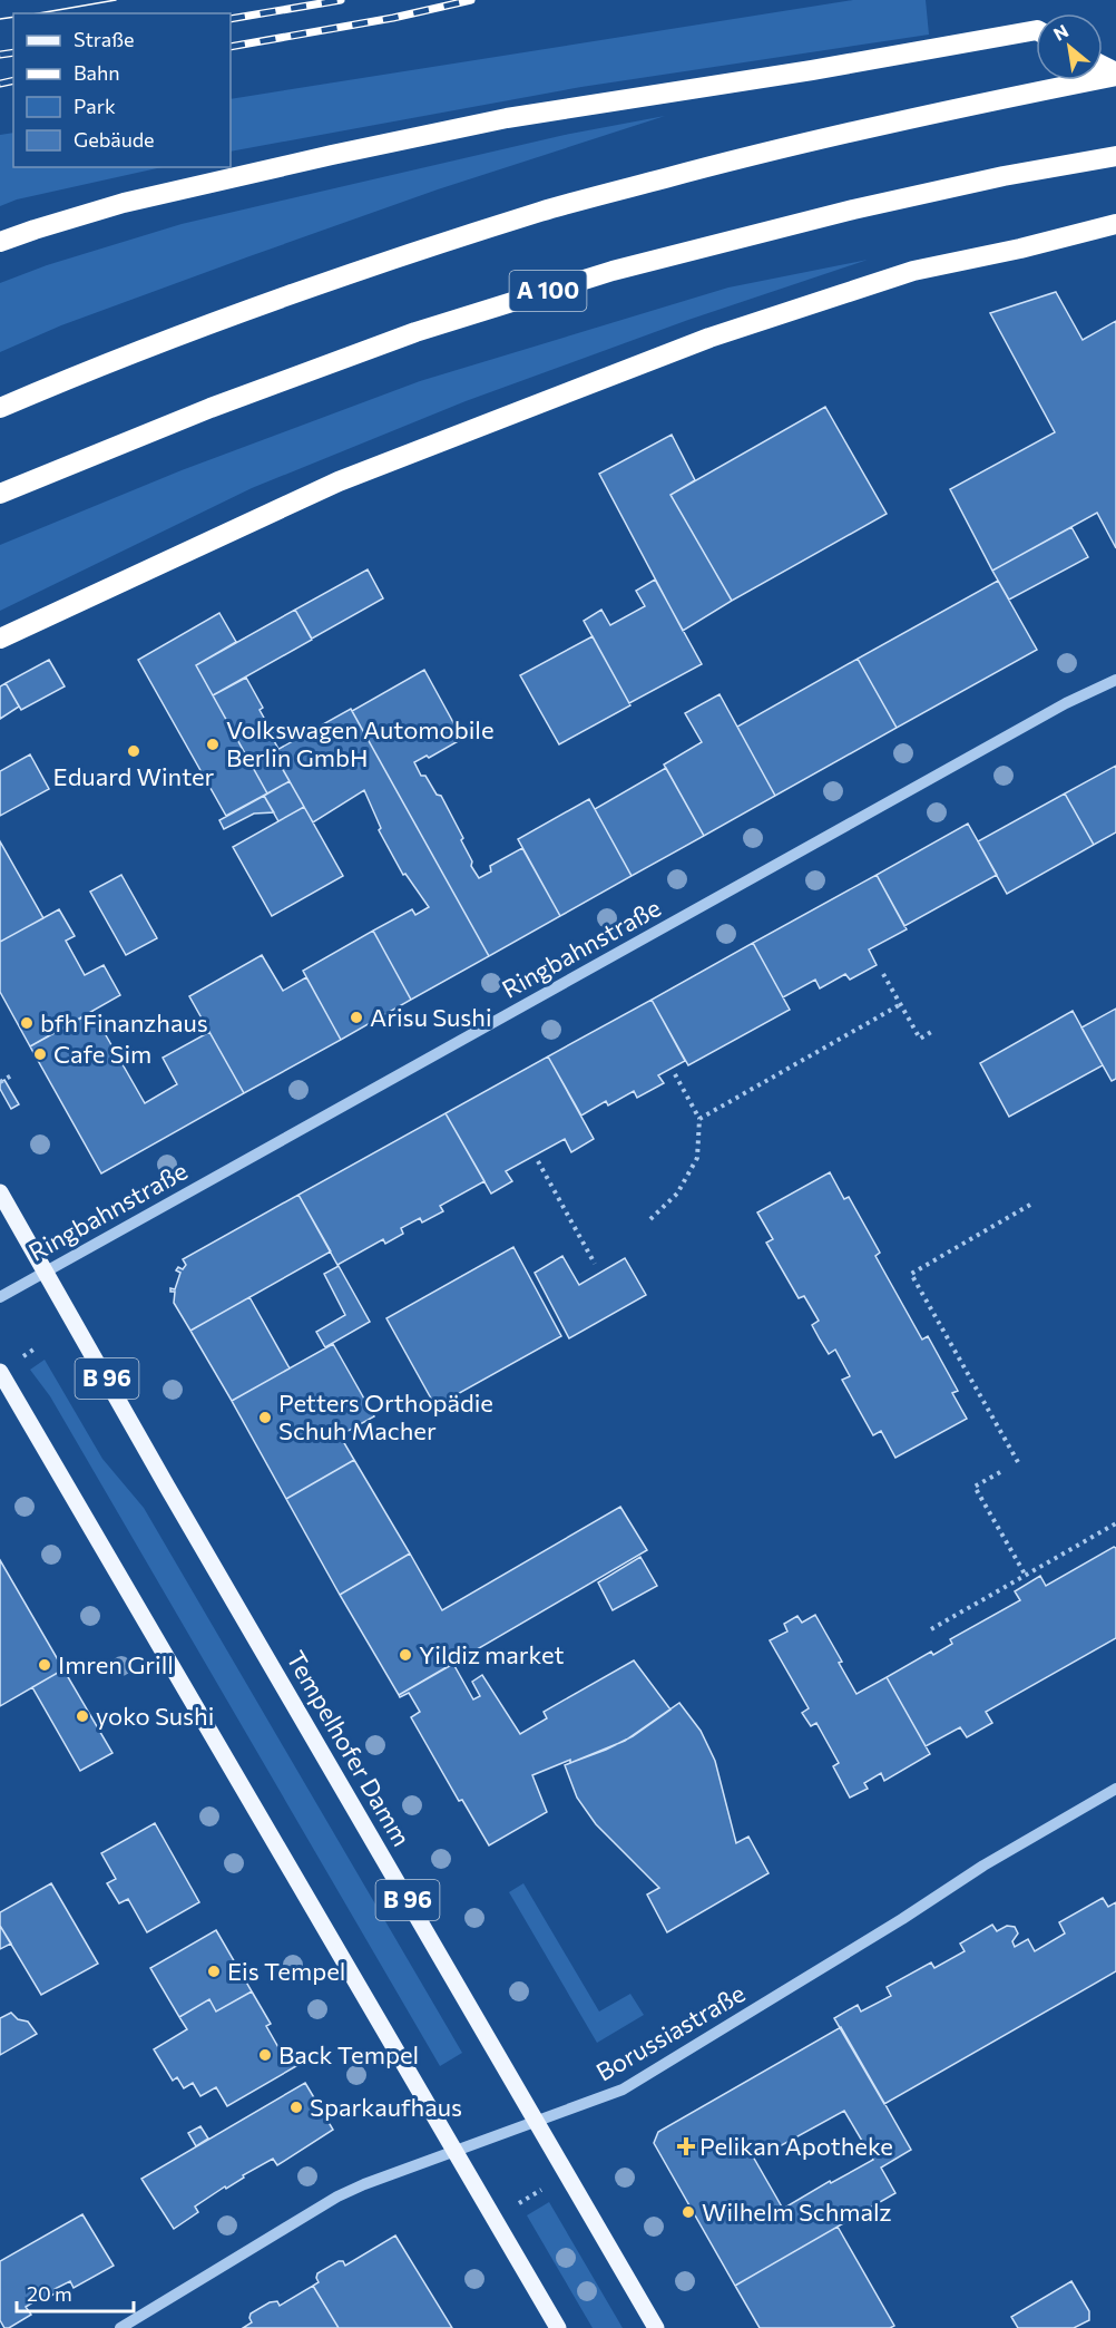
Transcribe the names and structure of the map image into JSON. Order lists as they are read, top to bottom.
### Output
{
  "streets": {
    "highway": ["A 100"],
    "main road": ["B 96", "Tempelhofer Damm"],
    "street": ["Ringbahnstraße", "Borussiastraße"]
  },
  "crossings": [
    ["Ringbahnstraße", "Tempelhofer Damm"],
    ["Tempelhofer Damm", "Borussiastraße"]
  ],
  "places": {
    "other": [
      "Volkswagen Automobile Berlin GmbH",
      "Eduard Winter",
      "Arisu Sushi",
      "bfh Finanzhaus",
      "Cafe Sim",
      "Petters Orthopädie Schuh Macher",
      "Yildiz market",
      "Imren Grill",
      "yoko Sushi",
      "Eis Tempel",
      "Back Tempel",
      "Sparkaufhaus",
      "Wilhelm Schmalz"
    ],
    "health": ["Pelikan Apotheke"]
  },
  "legend": [
    "Straße",
    "Bahn",
    "Park",
    "Gebäude"
  ],
  "scale_bar": "20 m",
  "north": "top left"
}
